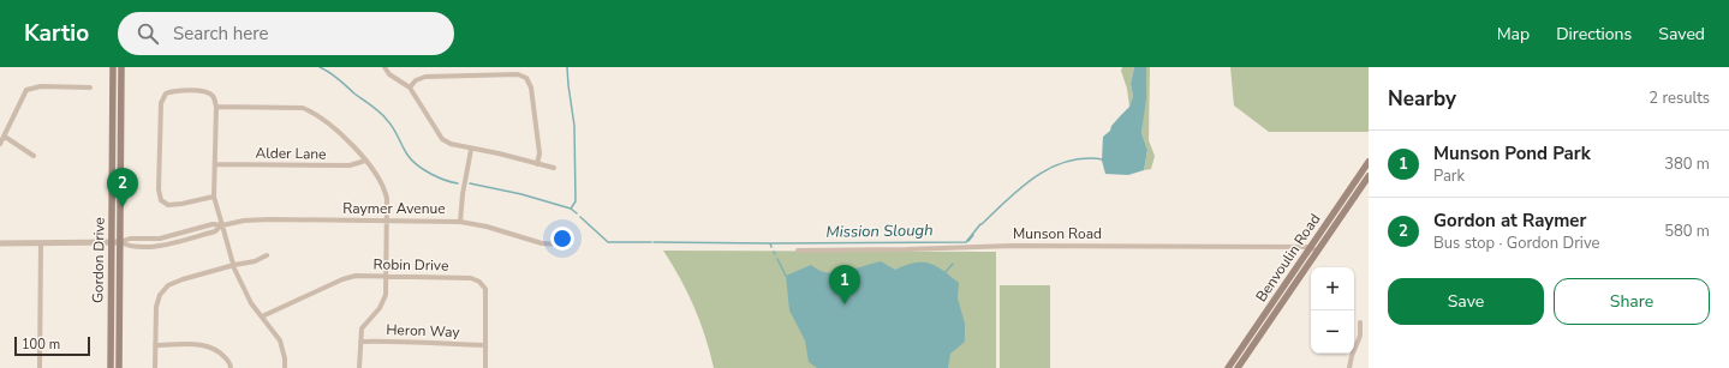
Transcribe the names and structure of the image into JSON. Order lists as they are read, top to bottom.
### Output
{
  "streets": {
    "main road": ["Benvoulin Road", "Gordon Drive"],
    "street": [
      "Alder Lane",
      "Raymer Avenue",
      "Munson Road",
      "Robin Drive",
      "Heron Way"
    ]
  },
  "crossings": [
    ["Raymer Avenue", "Gordon Drive"],
    ["Munson Road", "Benvoulin Road"],
    ["Robin Drive", "Heron Way"]
  ],
  "water": ["Mission Slough"],
  "scale_bar": "100 m",
  "page": {
    "header": "Kartio",
    "search": "Search here",
    "nav": ["Map", "Directions", "Saved"],
    "heading": ["Nearby", "2 results"],
    "list": [
      {
        "mark": "1",
        "name": "Munson Pond Park",
        "note": "Park",
        "value": "380 m"
      },
      {
        "mark": "2",
        "name": "Gordon at Raymer",
        "note": "Bus stop · Gordon Drive",
        "value": "580 m"
      }
    ],
    "pins": ["2", "1"],
    "buttons": ["Save", "Share"],
    "map_buttons": ["+", "−"],
    "scale": "100 m"
  }
}
